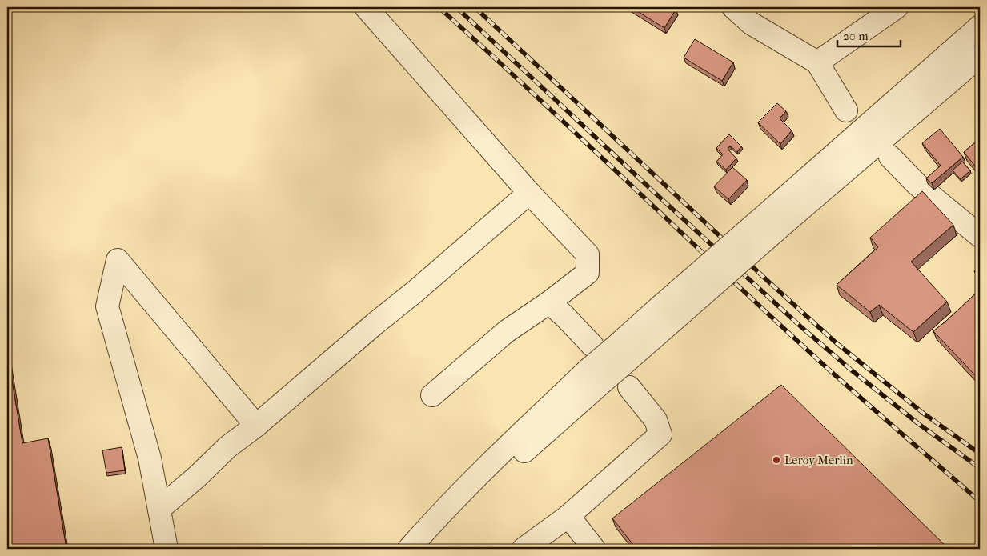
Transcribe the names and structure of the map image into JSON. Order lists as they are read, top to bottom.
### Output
{
  "places": ["Leroy Merlin"],
  "scale_bar": "20 m"
}
